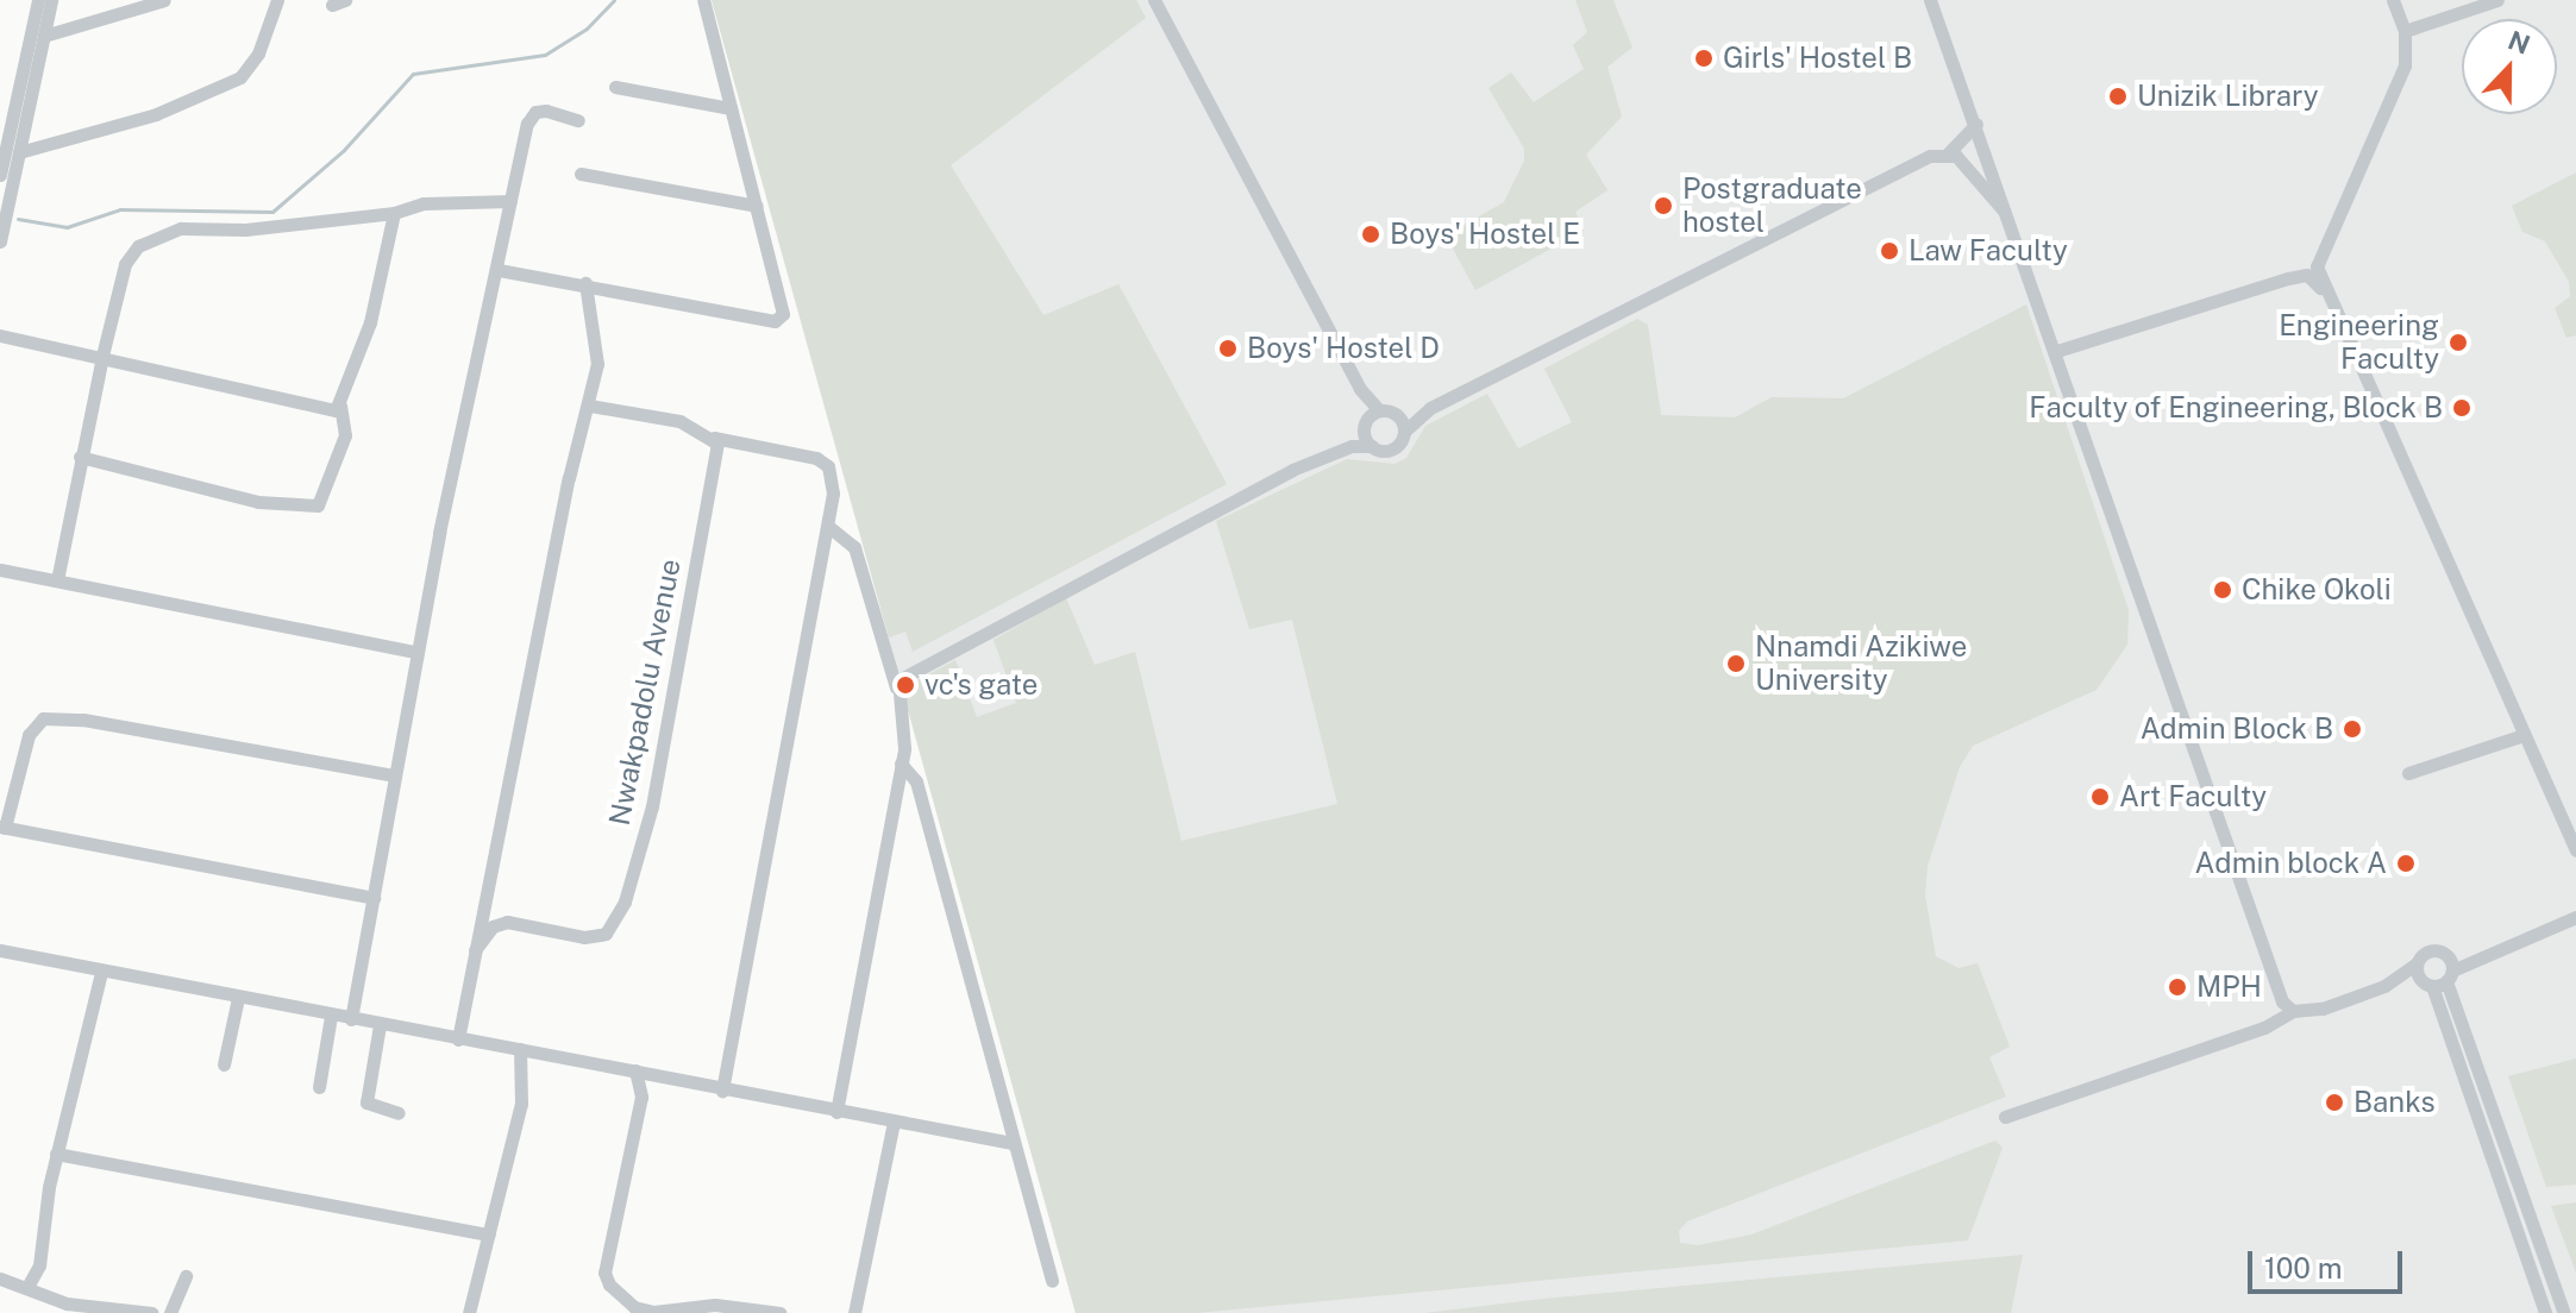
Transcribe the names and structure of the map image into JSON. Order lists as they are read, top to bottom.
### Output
{
  "streets": {
    "street": ["Nwakpadolu Avenue"]
  },
  "places": [
    "Girls' Hostel B",
    "Unizik Library",
    "Postgraduate hostel",
    "Boys' Hostel E",
    "Law Faculty",
    "Engineering Faculty",
    "Boys' Hostel D",
    "Faculty of Engineering, Block B",
    "Chike Okoli",
    "Nnamdi Azikiwe University",
    "vc's gate",
    "Admin Block B",
    "Art Faculty",
    "Admin block A",
    "MPH",
    "Banks"
  ],
  "scale_bar": "100 m",
  "north": "top"
}
